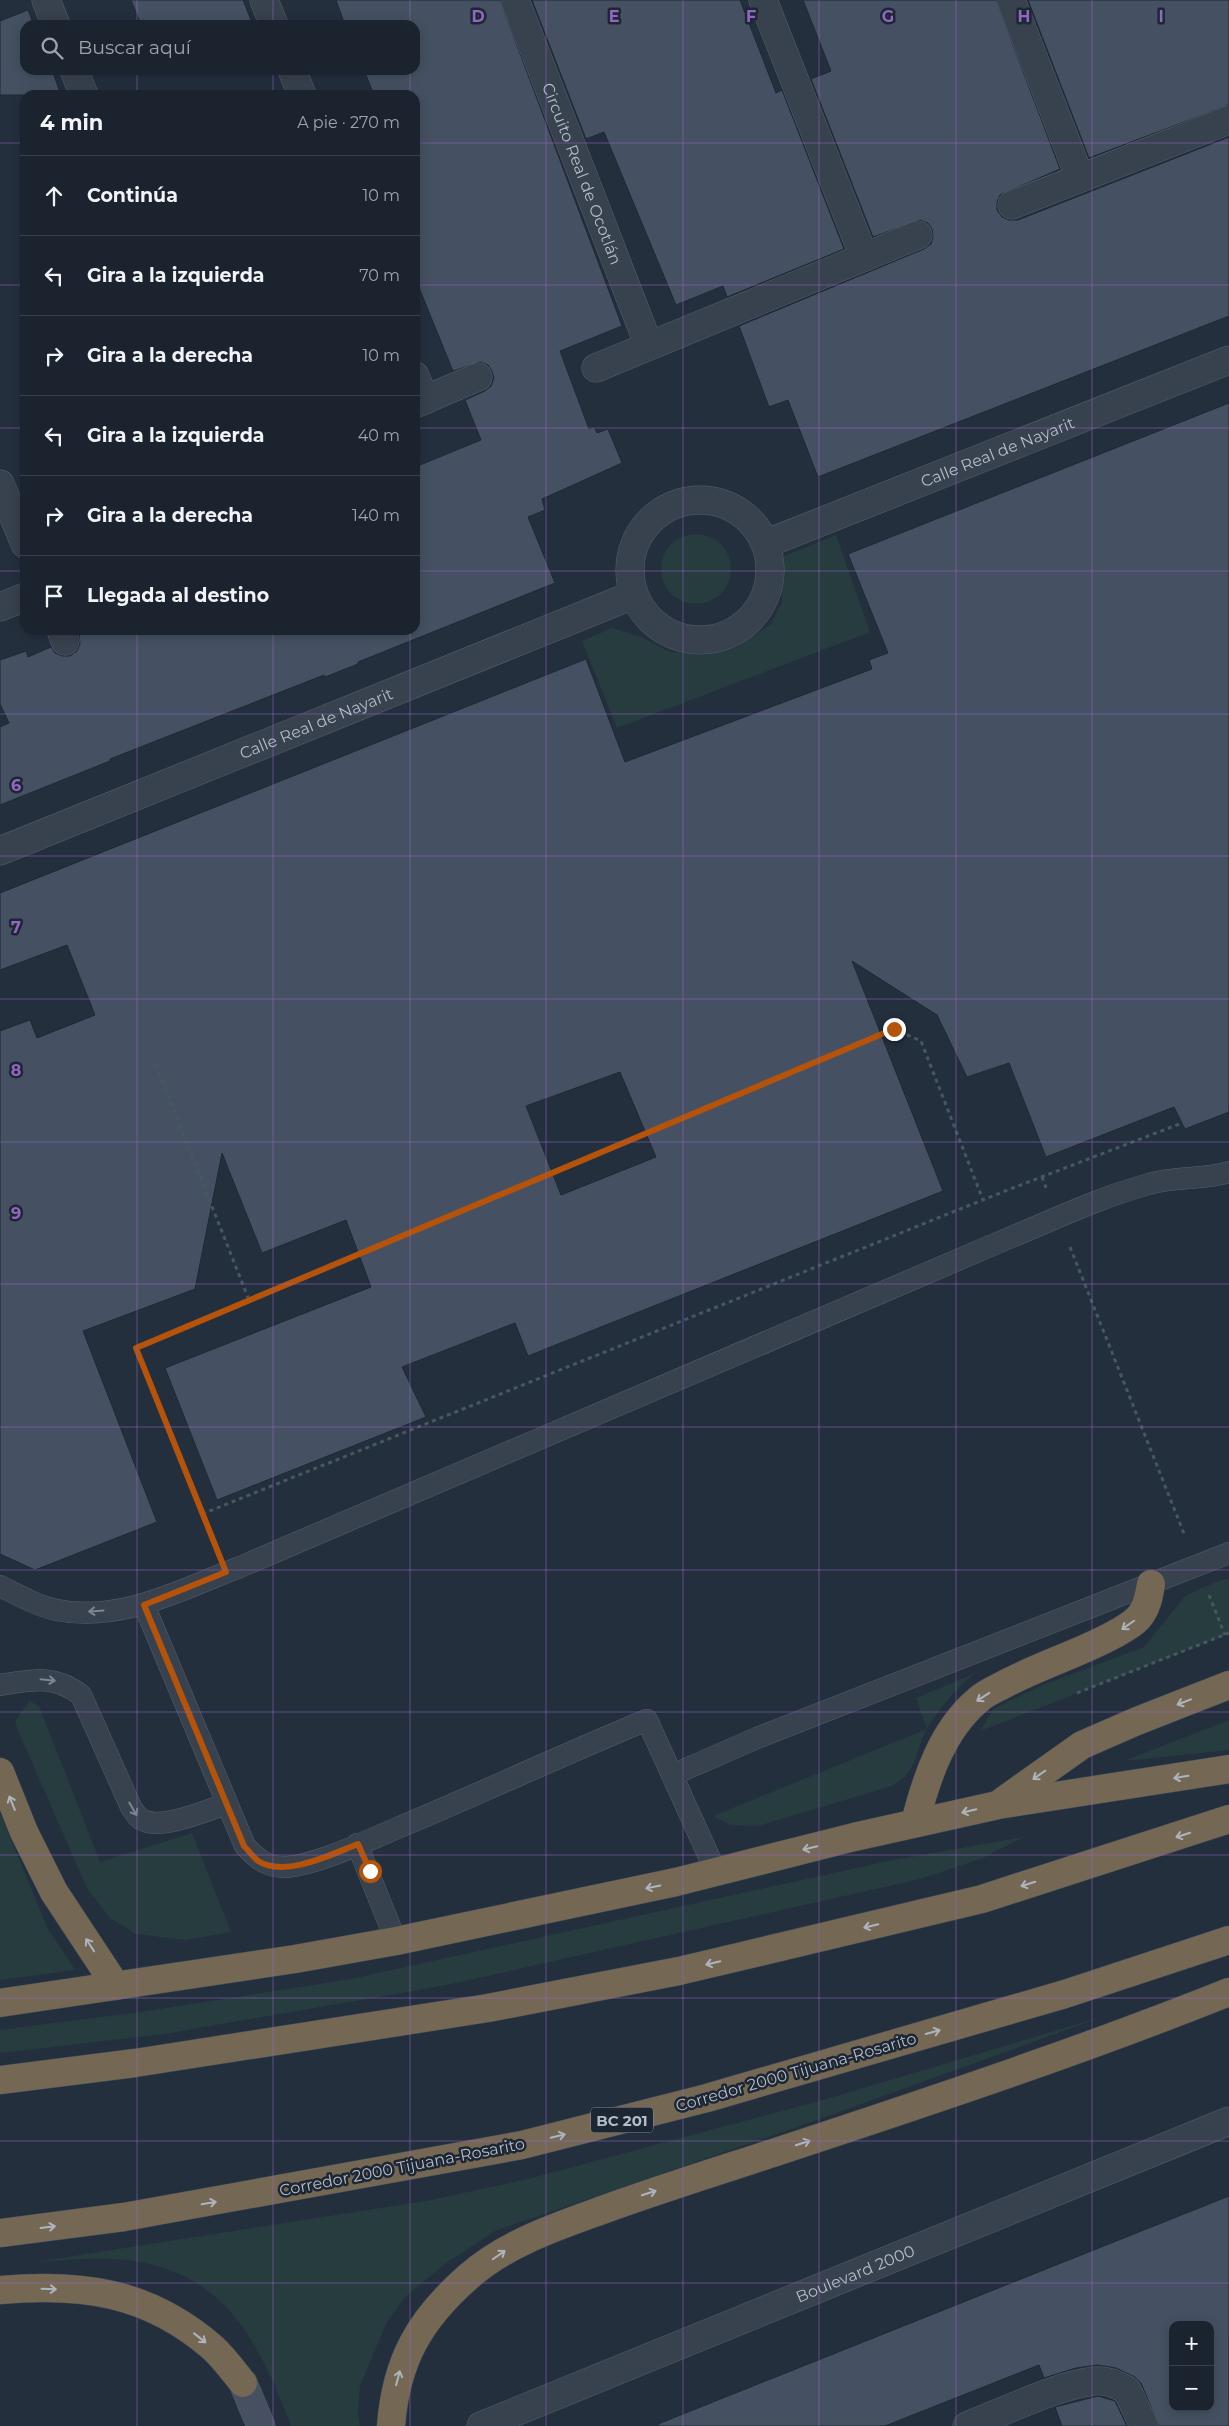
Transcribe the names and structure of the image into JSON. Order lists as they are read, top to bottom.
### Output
{
  "streets": {
    "highway": ["Corredor 2000 Tijuana-Rosarito", "BC 201"],
    "street": ["Circuito Real de Ocotlán", "Calle Real de Nayarit", "Boulevard 2000"]
  },
  "page": {
    "search": "Buscar aquí",
    "heading": ["4 min", "A pie · 270 m"],
    "list": [
      ["Continúa", "10 m"],
      ["Gira a la izquierda", "70 m"],
      ["Gira a la derecha", "10 m"],
      ["Gira a la izquierda", "40 m"],
      ["Gira a la derecha", "140 m"],
      "Llegada al destino"
    ],
    "map_buttons": ["+", "−"]
  },
  "grid": {
    "columns": [
      "D",
      "E",
      "F",
      "G",
      "H",
      "I"
    ],
    "rows": [
      "6",
      "7",
      "8",
      "9"
    ]
  }
}
